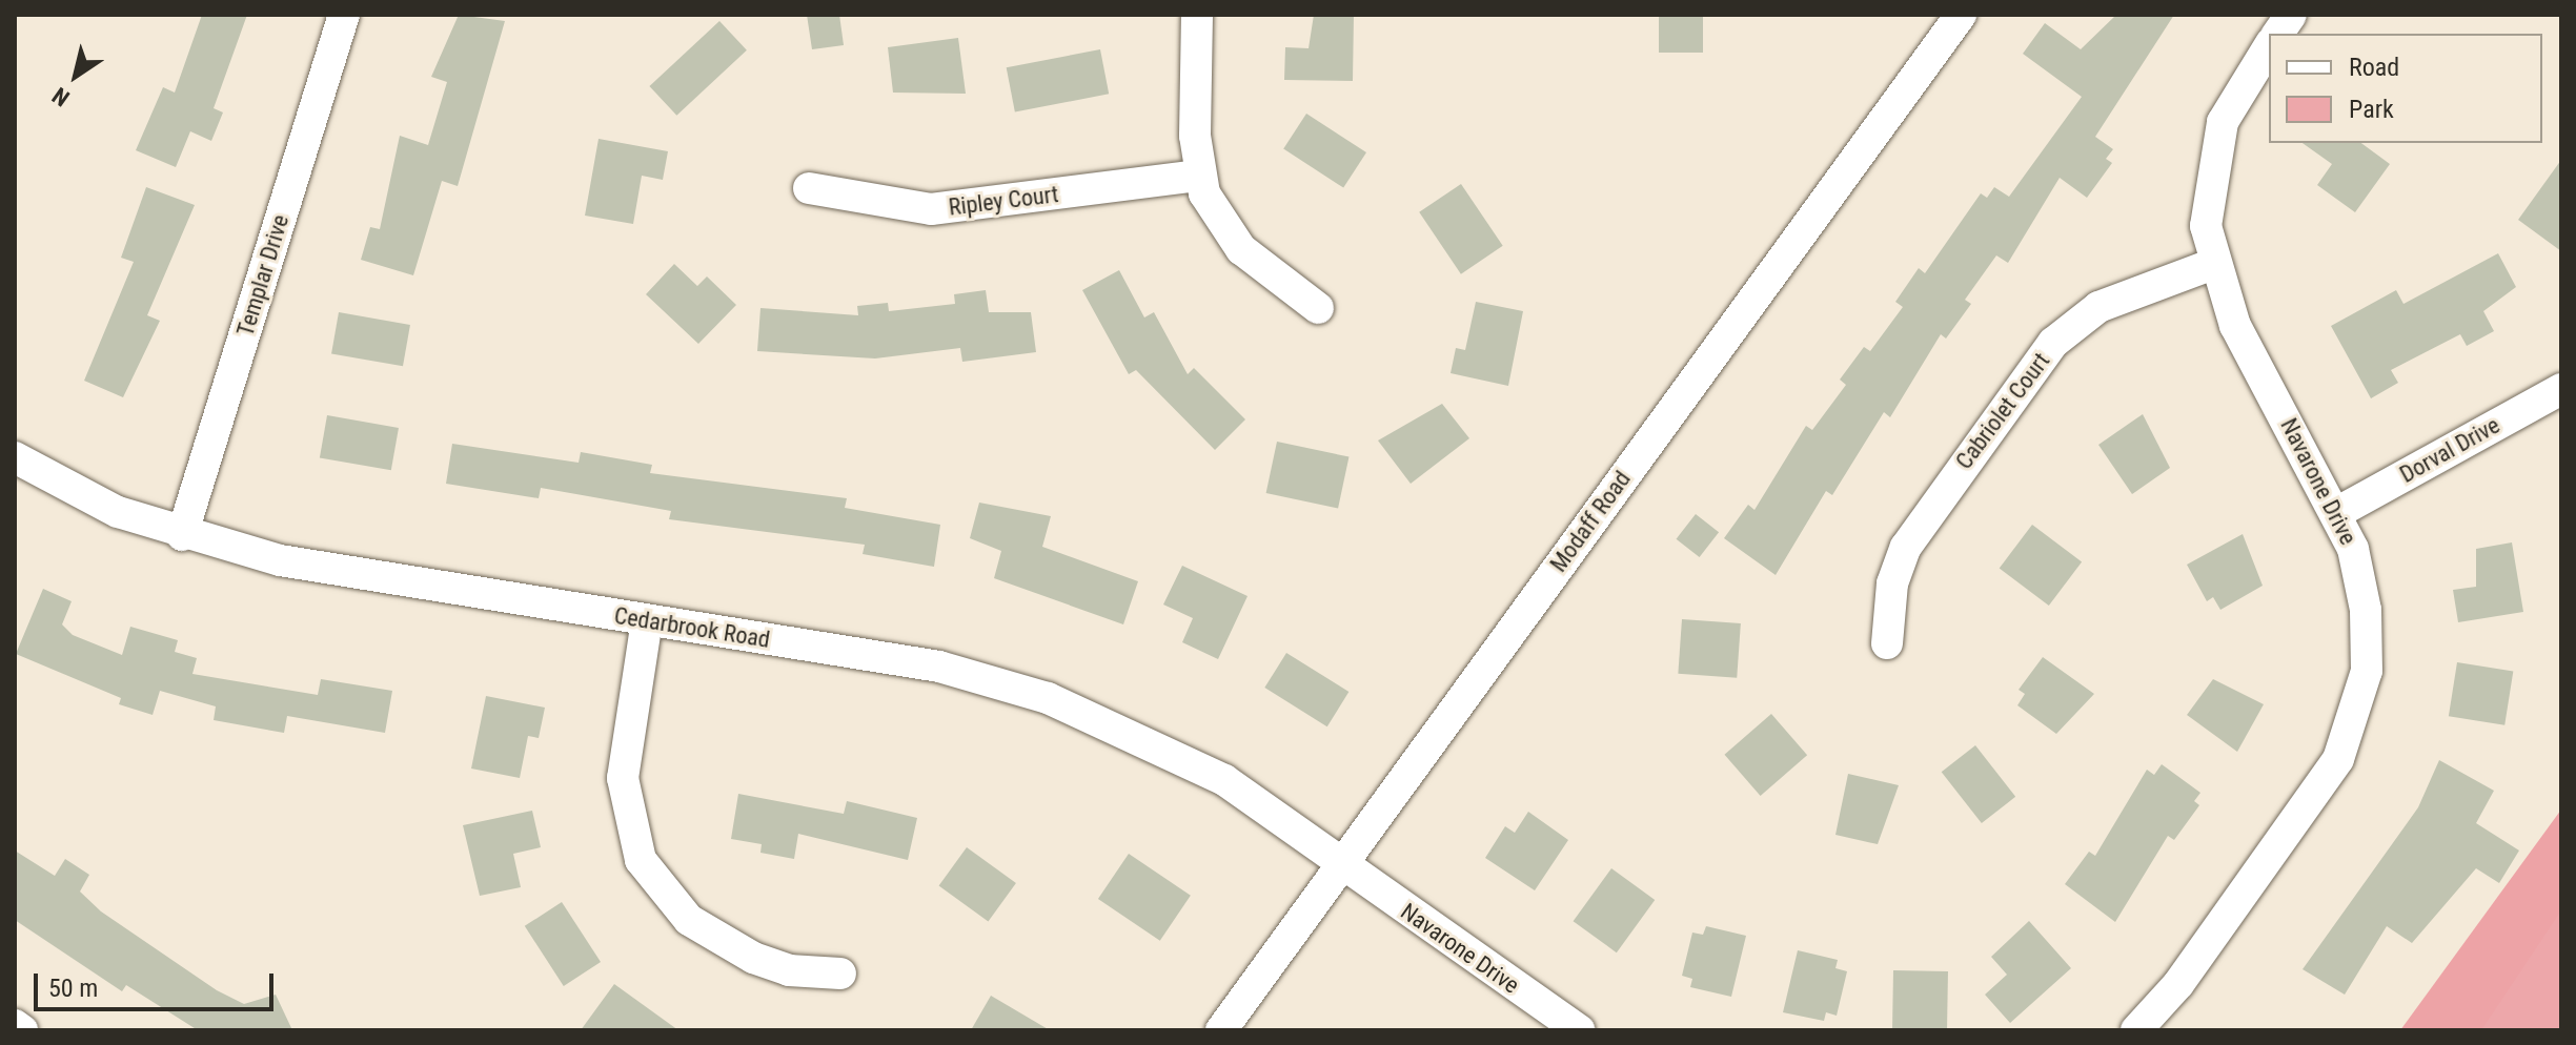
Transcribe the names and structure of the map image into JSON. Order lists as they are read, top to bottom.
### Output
{
  "streets": {
    "street": [
      "Ripley Court",
      "Templar Drive",
      "Cabriolet Court",
      "Dorval Drive",
      "Navarone Drive",
      "Modaff Road",
      "Cedarbrook Road"
    ]
  },
  "crossings": [
    ["Templar Drive", "Cedarbrook Road"],
    ["Cabriolet Court", "Navarone Drive"],
    ["Dorval Drive", "Navarone Drive"],
    ["Navarone Drive", "Modaff Road"],
    ["Navarone Drive", "Cedarbrook Road"],
    ["Modaff Road", "Cedarbrook Road"]
  ],
  "legend": ["Road", "Park"],
  "scale_bar": "50 m",
  "north": "bottom left"
}
